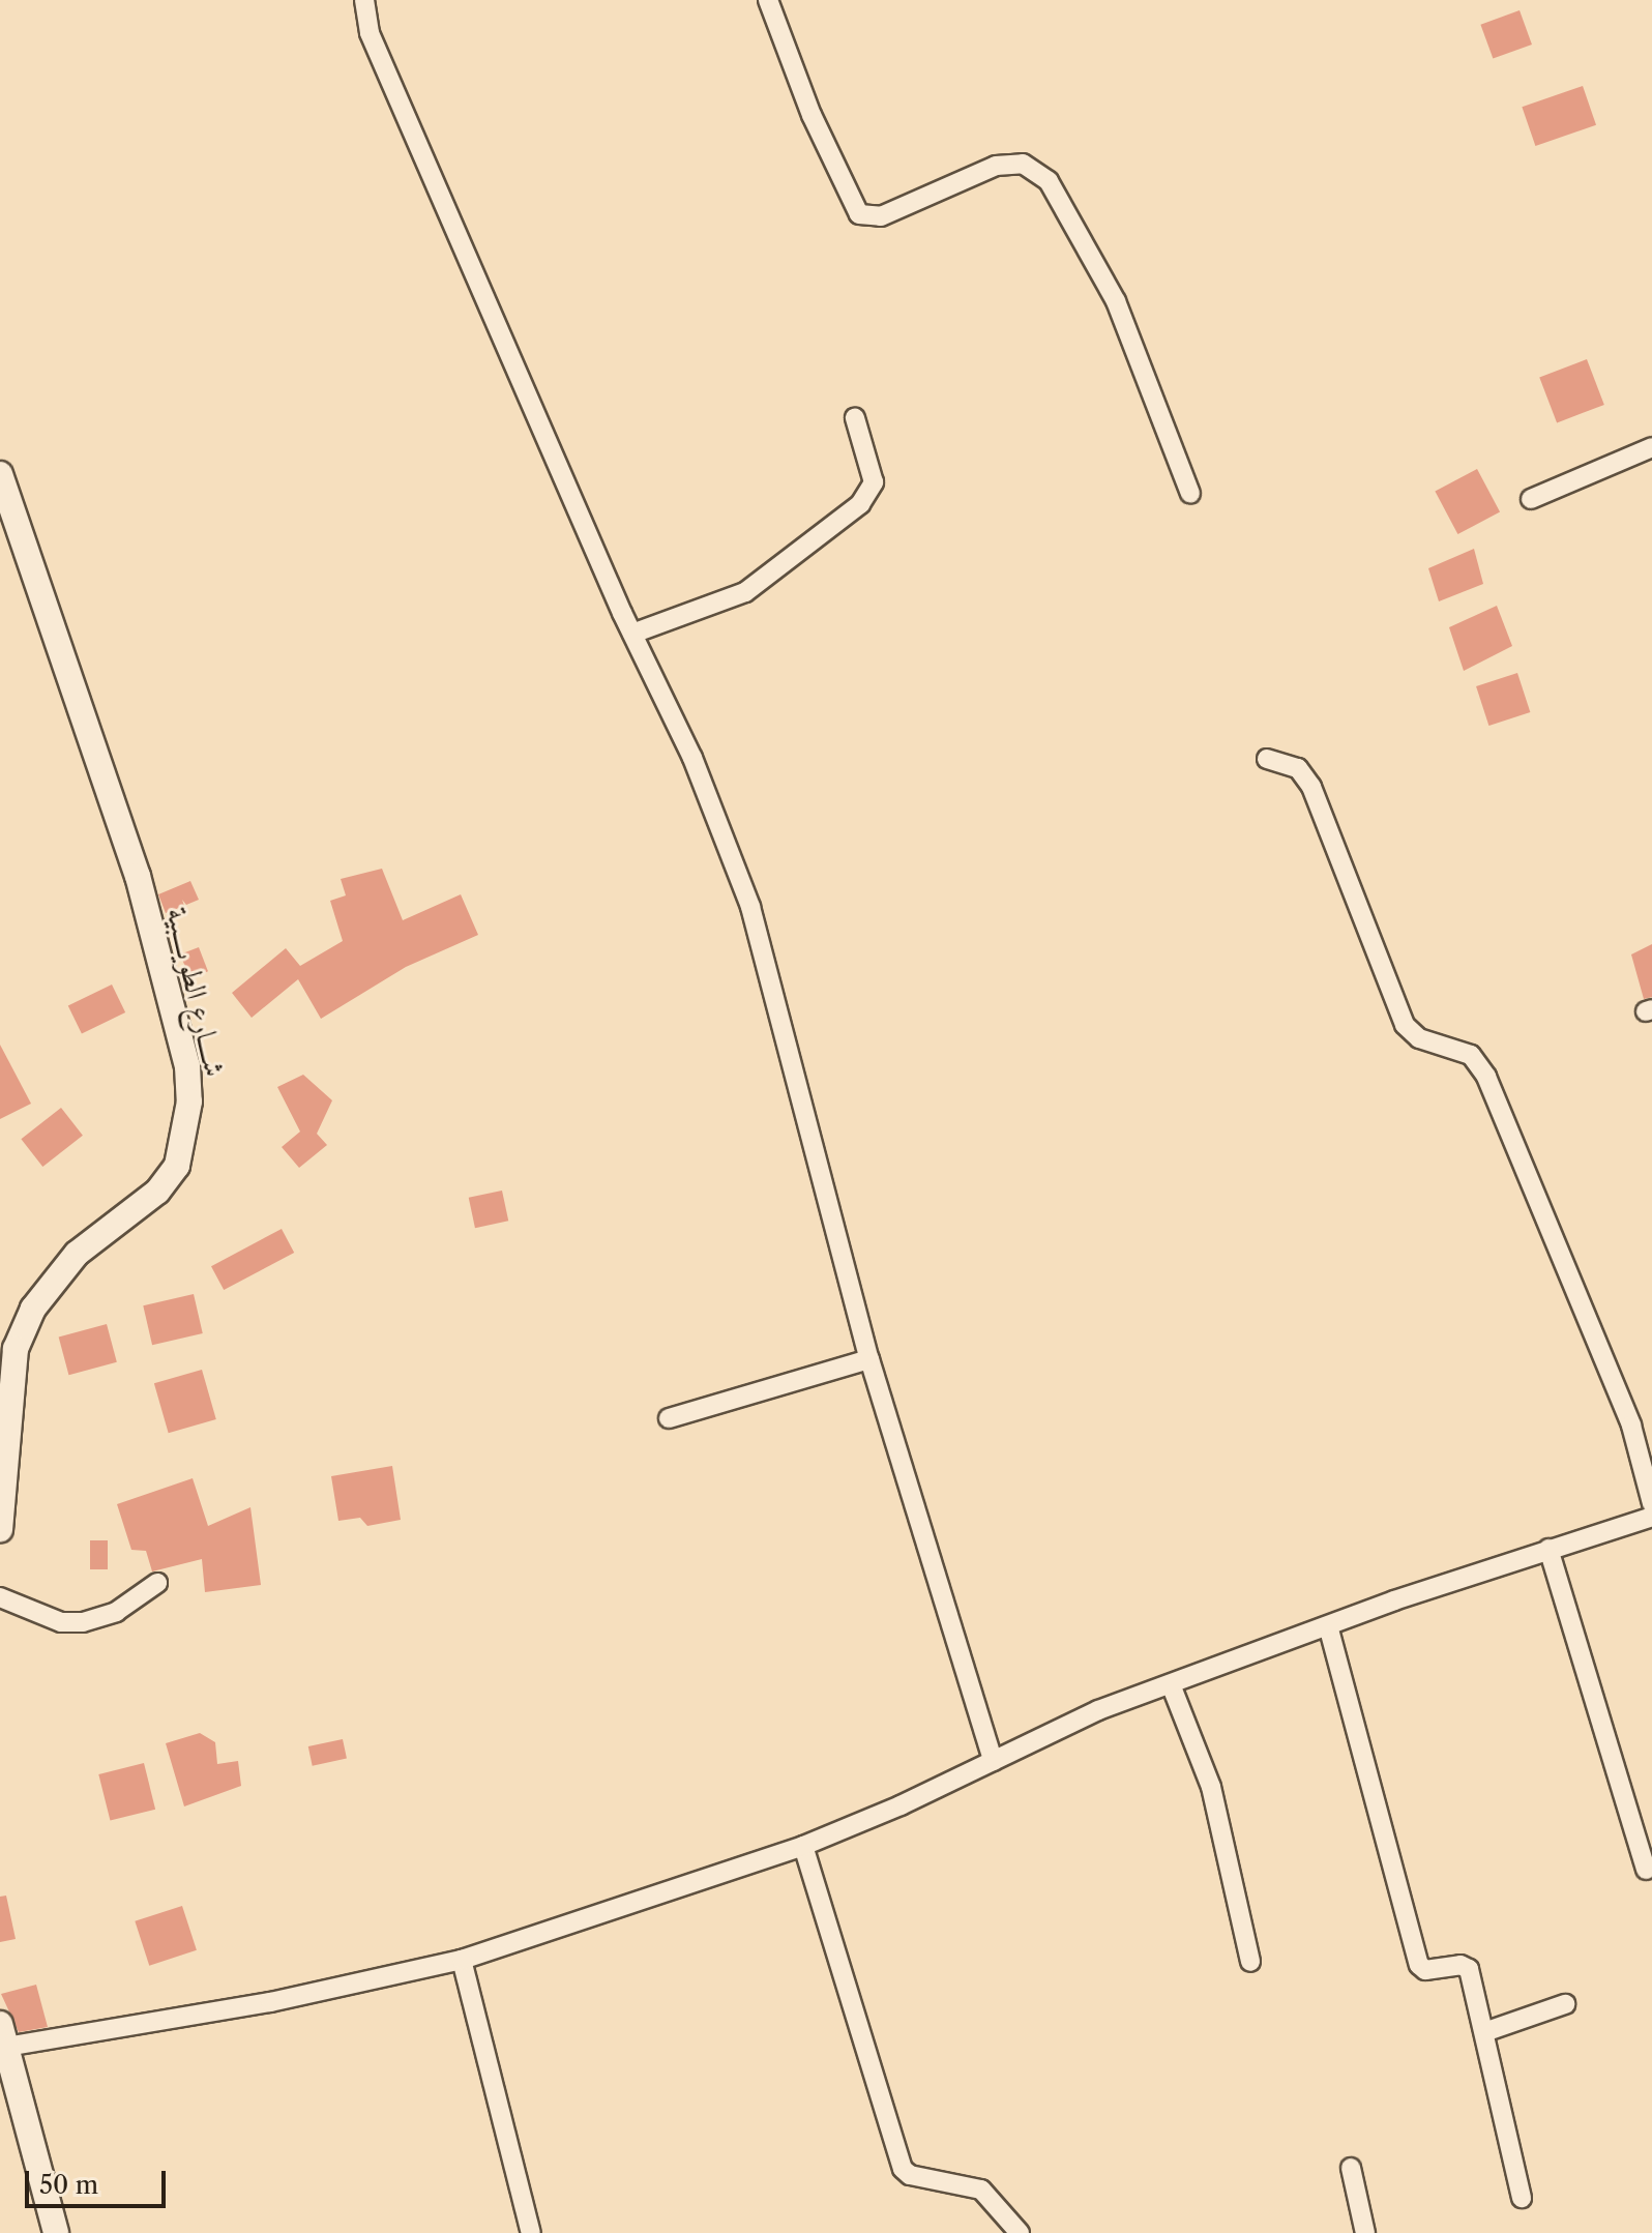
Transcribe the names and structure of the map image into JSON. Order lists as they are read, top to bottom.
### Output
{
  "streets": {
    "street": ["شــــارع الطويــــبية"]
  },
  "scale_bar": "50 m"
}
